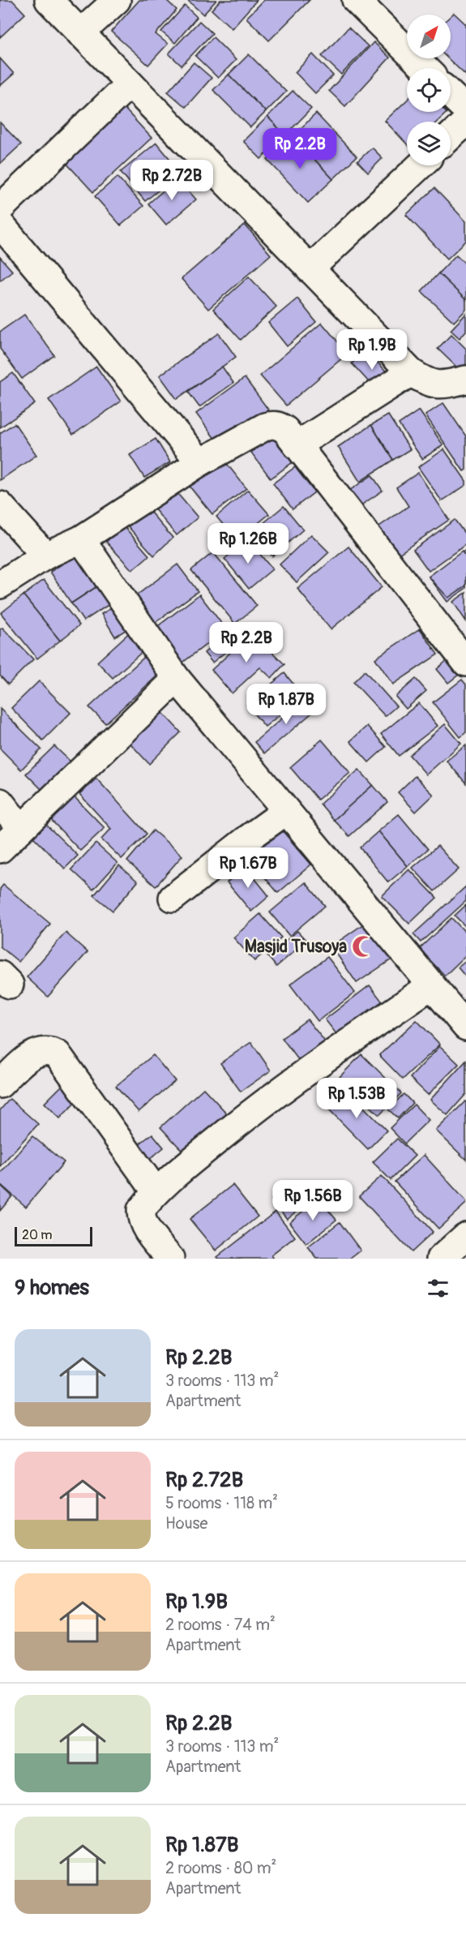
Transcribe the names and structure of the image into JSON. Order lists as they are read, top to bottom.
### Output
{
  "places": {
    "mosque": ["Masjid Trusoya"]
  },
  "scale_bar": "20 m",
  "north": "top right",
  "page": {
    "price": [
      "Rp 2.2B",
      "Rp 2.72B",
      "Rp 1.9B",
      "Rp 1.26B",
      "Rp 2.2B",
      "Rp 1.87B",
      "Rp 1.67B",
      "Rp 1.53B",
      "Rp 1.56B"
    ],
    "scale": "20 m",
    "heading": "9 homes",
    "list": [
      {
        "name": "Rp 2.2B",
        "note": "3 rooms · 113 m² · Apartment"
      },
      {
        "name": "Rp 2.72B",
        "note": "5 rooms · 118 m² · House"
      },
      {
        "name": "Rp 1.9B",
        "note": "2 rooms · 74 m² · Apartment"
      },
      {
        "name": "Rp 2.2B",
        "note": "3 rooms · 113 m² · Apartment"
      },
      {
        "name": "Rp 1.87B",
        "note": "2 rooms · 80 m² · Apartment"
      }
    ]
  }
}
